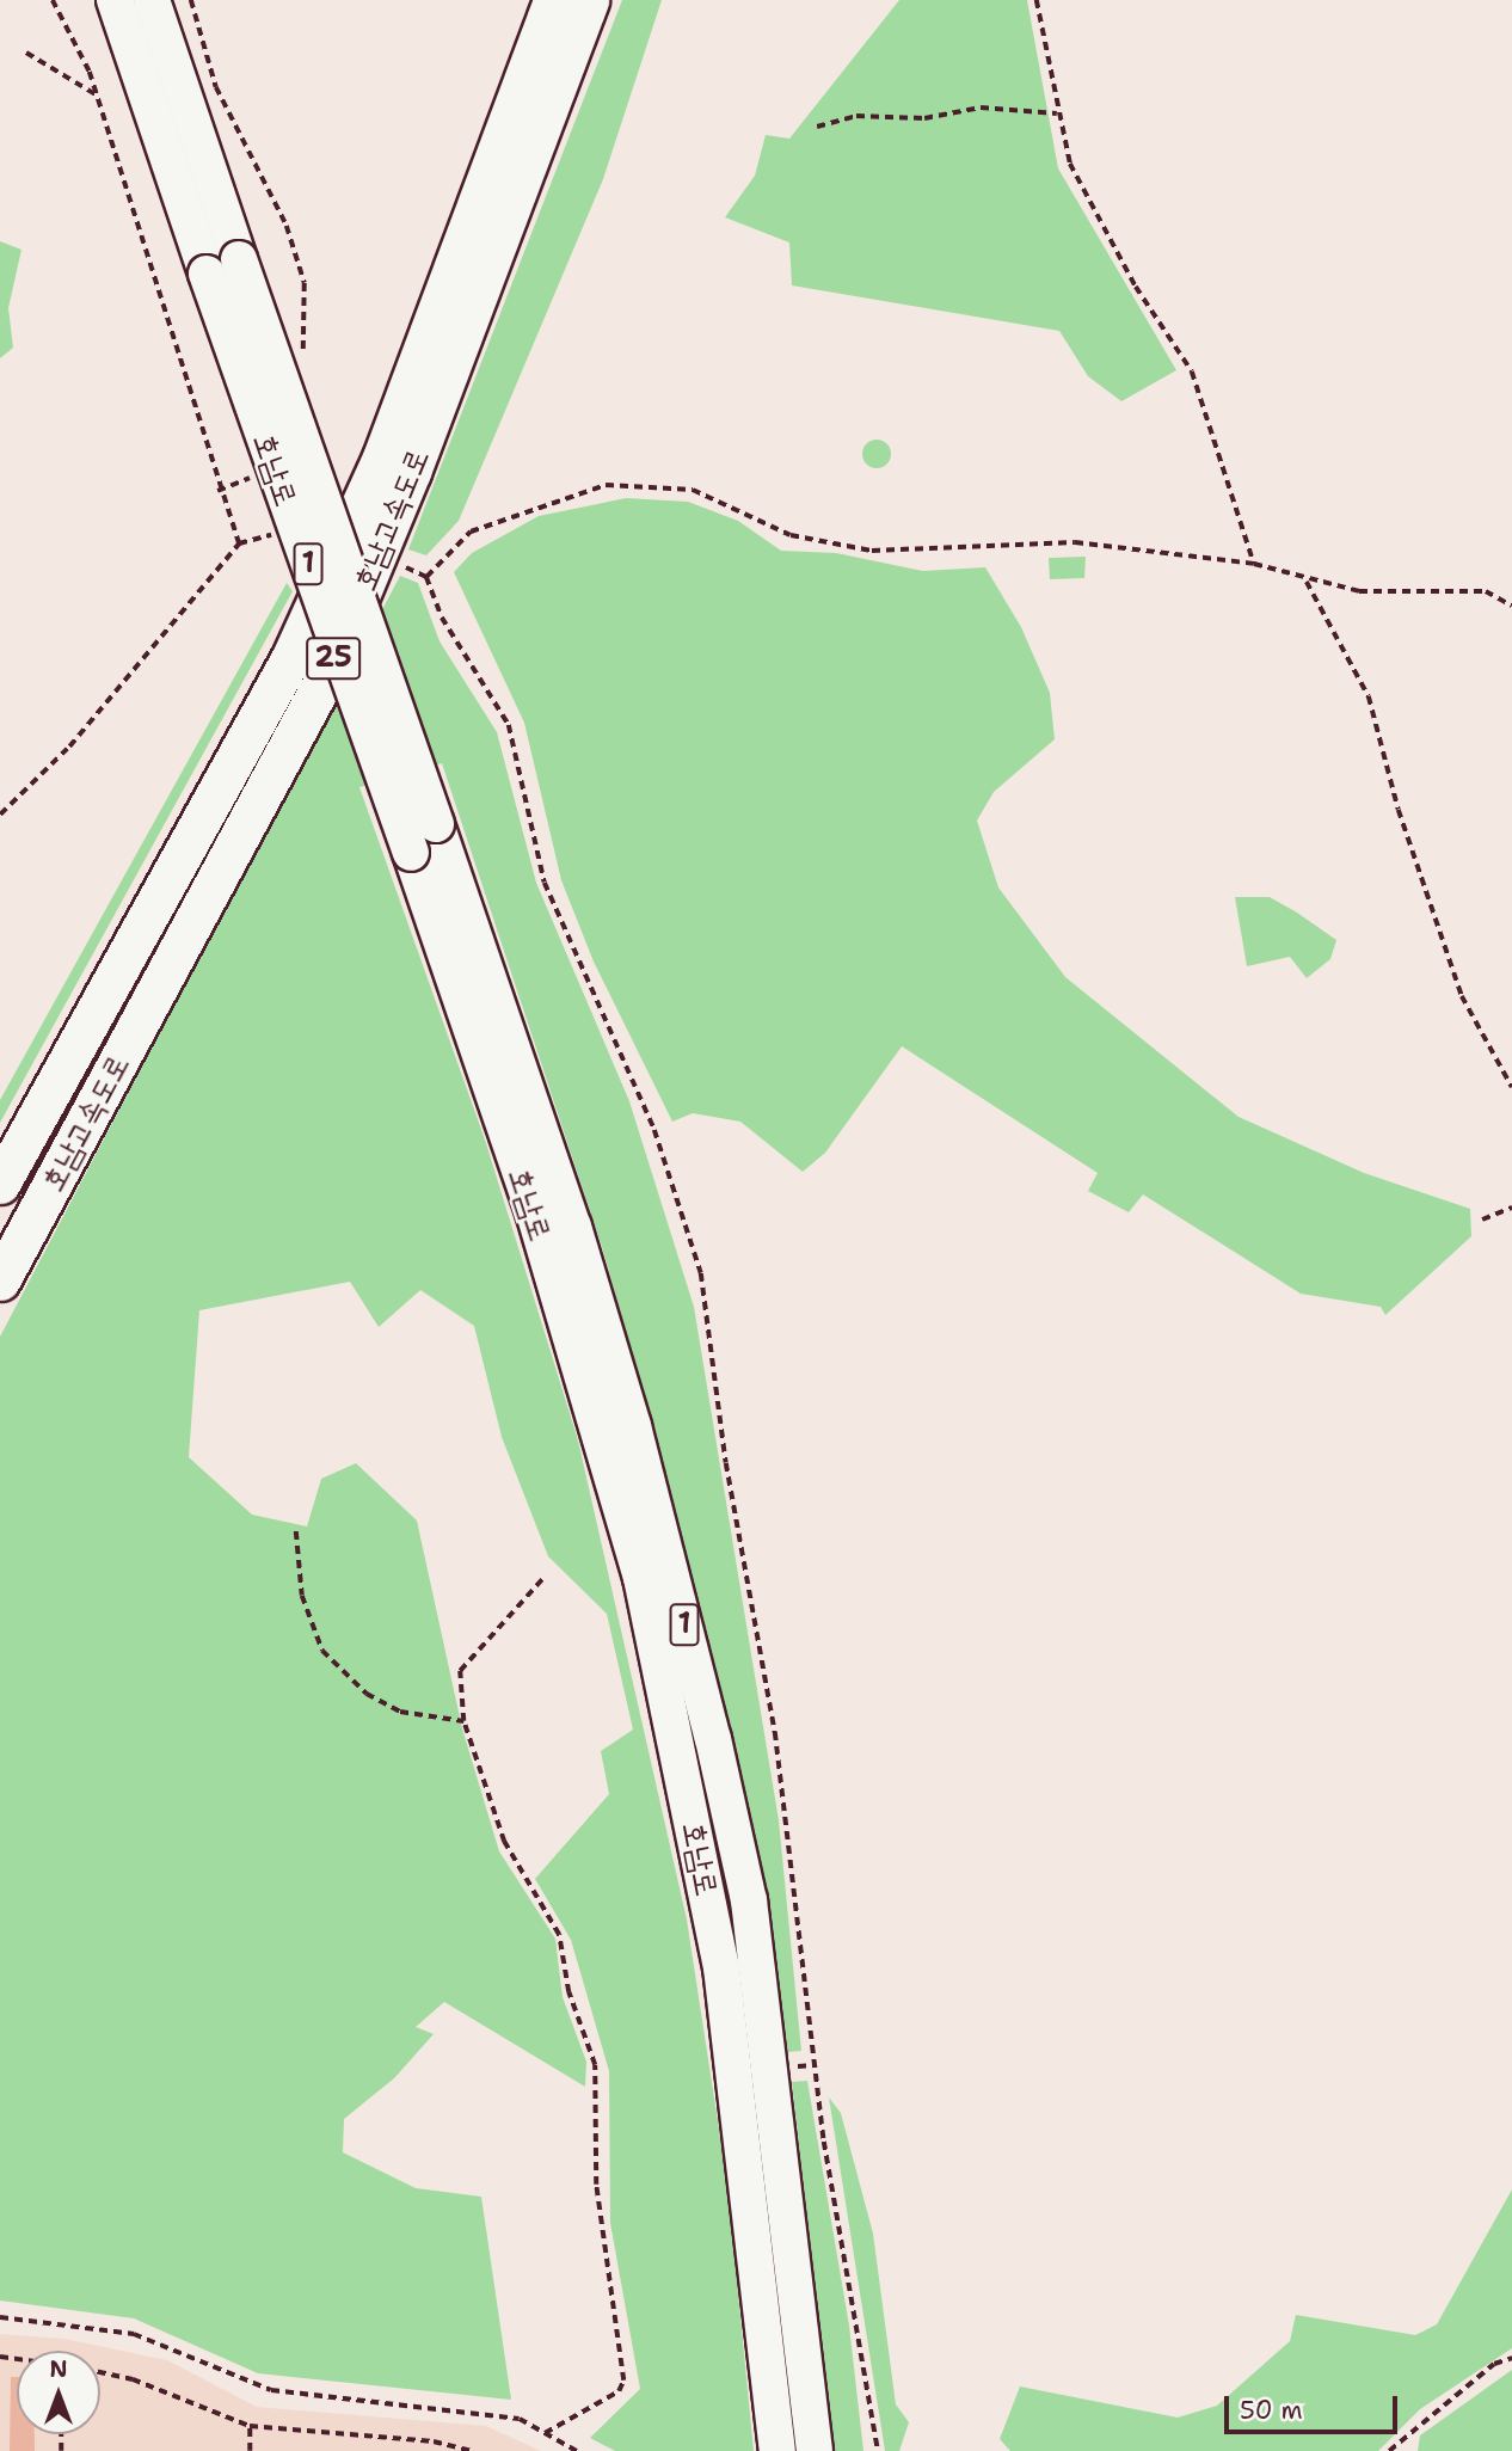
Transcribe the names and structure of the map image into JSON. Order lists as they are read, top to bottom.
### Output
{
  "streets": {
    "highway": [
      "호남로",
      "호남고속도로",
      "1",
      "25"
    ]
  },
  "scale_bar": "50 m",
  "north": "top"
}
